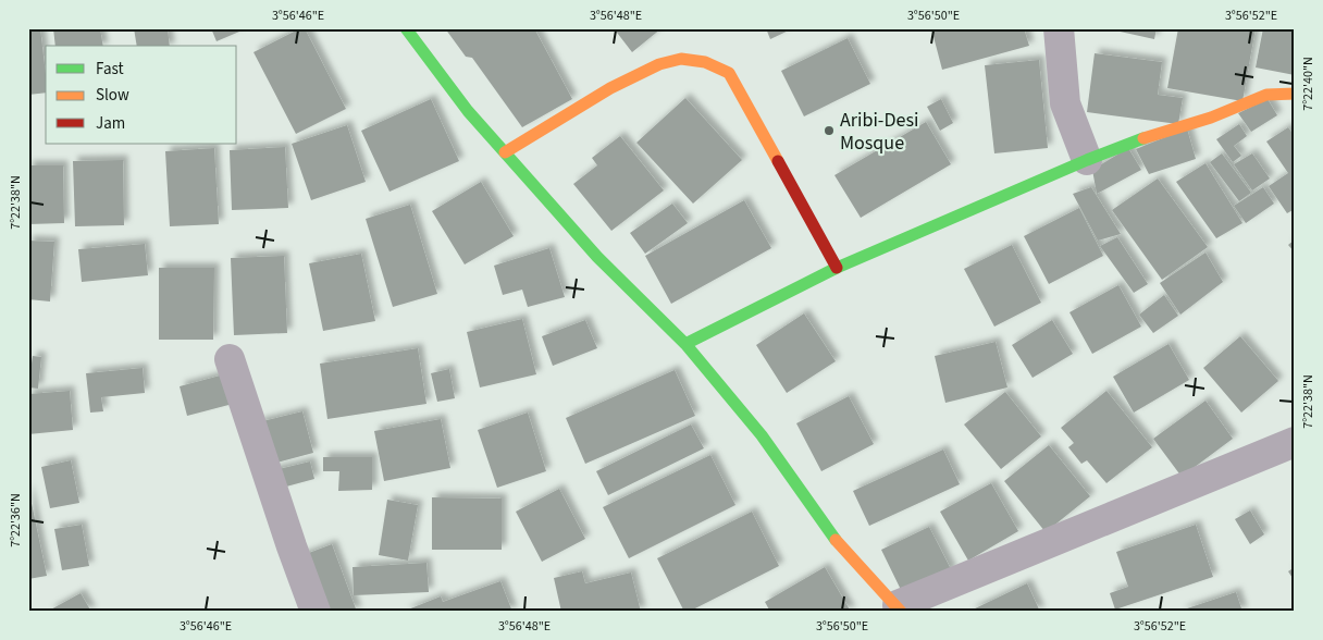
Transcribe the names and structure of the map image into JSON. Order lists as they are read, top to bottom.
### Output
{
  "places": ["Aribi-Desi Mosque"],
  "legend": ["Fast", "Slow", "Jam"],
  "coordinates": [
    "3°56'46\"E",
    "3°56'48\"E",
    "3°56'50\"E",
    "3°56'52\"E",
    "7°22'40\"N",
    "7°22'38\"N",
    "7°22'36\"N"
  ]
}
